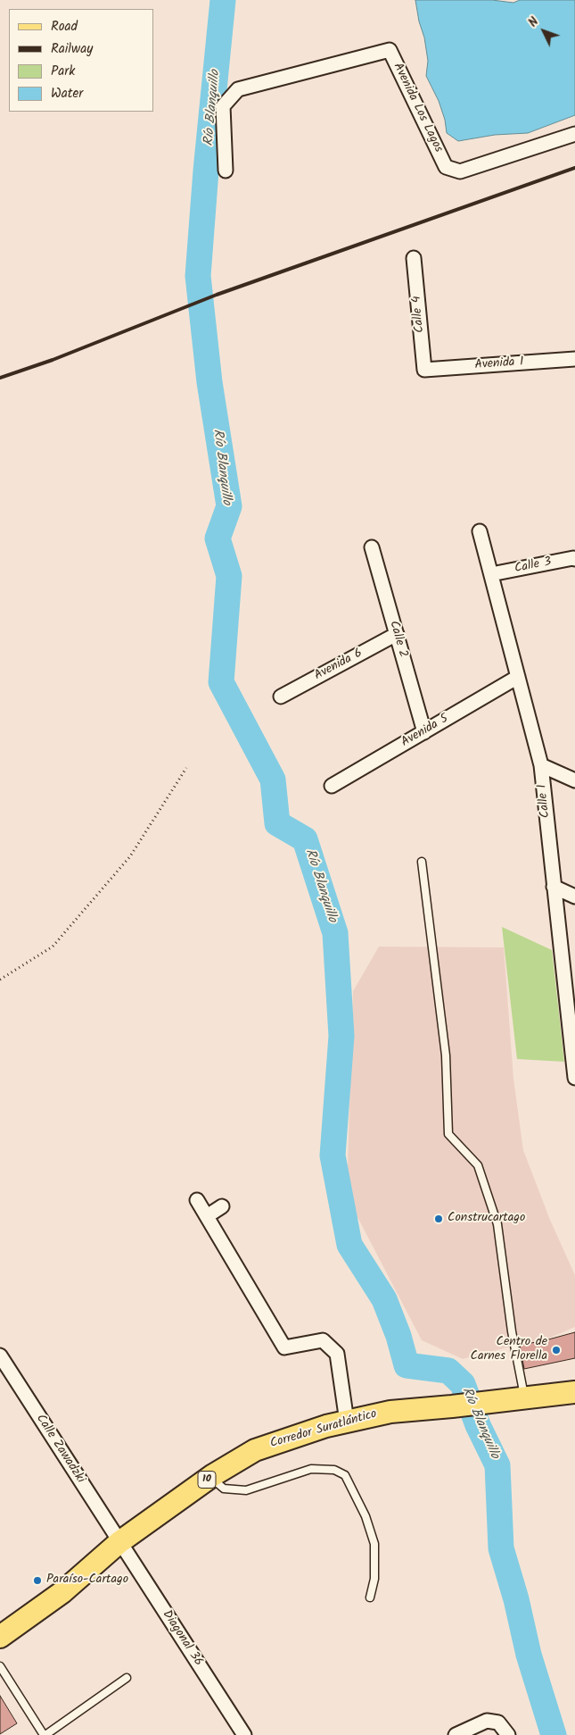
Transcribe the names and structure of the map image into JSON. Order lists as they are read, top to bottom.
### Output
{
  "streets": {
    "main road": ["Corredor Suratlántico", "10"],
    "street": [
      "Avenida Los Lagos",
      "Calle 4",
      "Avenida 1",
      "Calle 3",
      "Calle 2",
      "Avenida 6",
      "Avenida 5",
      "Calle 1",
      "Calle Zawadzki",
      "Diagonal 36"
    ]
  },
  "crossings": [
    ["Calle 4", "Avenida 1"],
    ["Calle 3", "Calle 1"],
    ["Calle 2", "Avenida 6"],
    ["Calle 2", "Avenida 5"],
    ["Avenida 5", "Calle 1"],
    ["Corredor Suratlántico", "Calle Zawadzki"],
    ["Corredor Suratlántico", "Diagonal 36"],
    ["Calle Zawadzki", "Diagonal 36"]
  ],
  "water": ["Río Blanquillo"],
  "places": ["Construcartago", "Centro de Carnes Florella", "Paraíso-Cartago"],
  "legend": [
    "Road",
    "Railway",
    "Park",
    "Water"
  ],
  "north": "top left"
}
